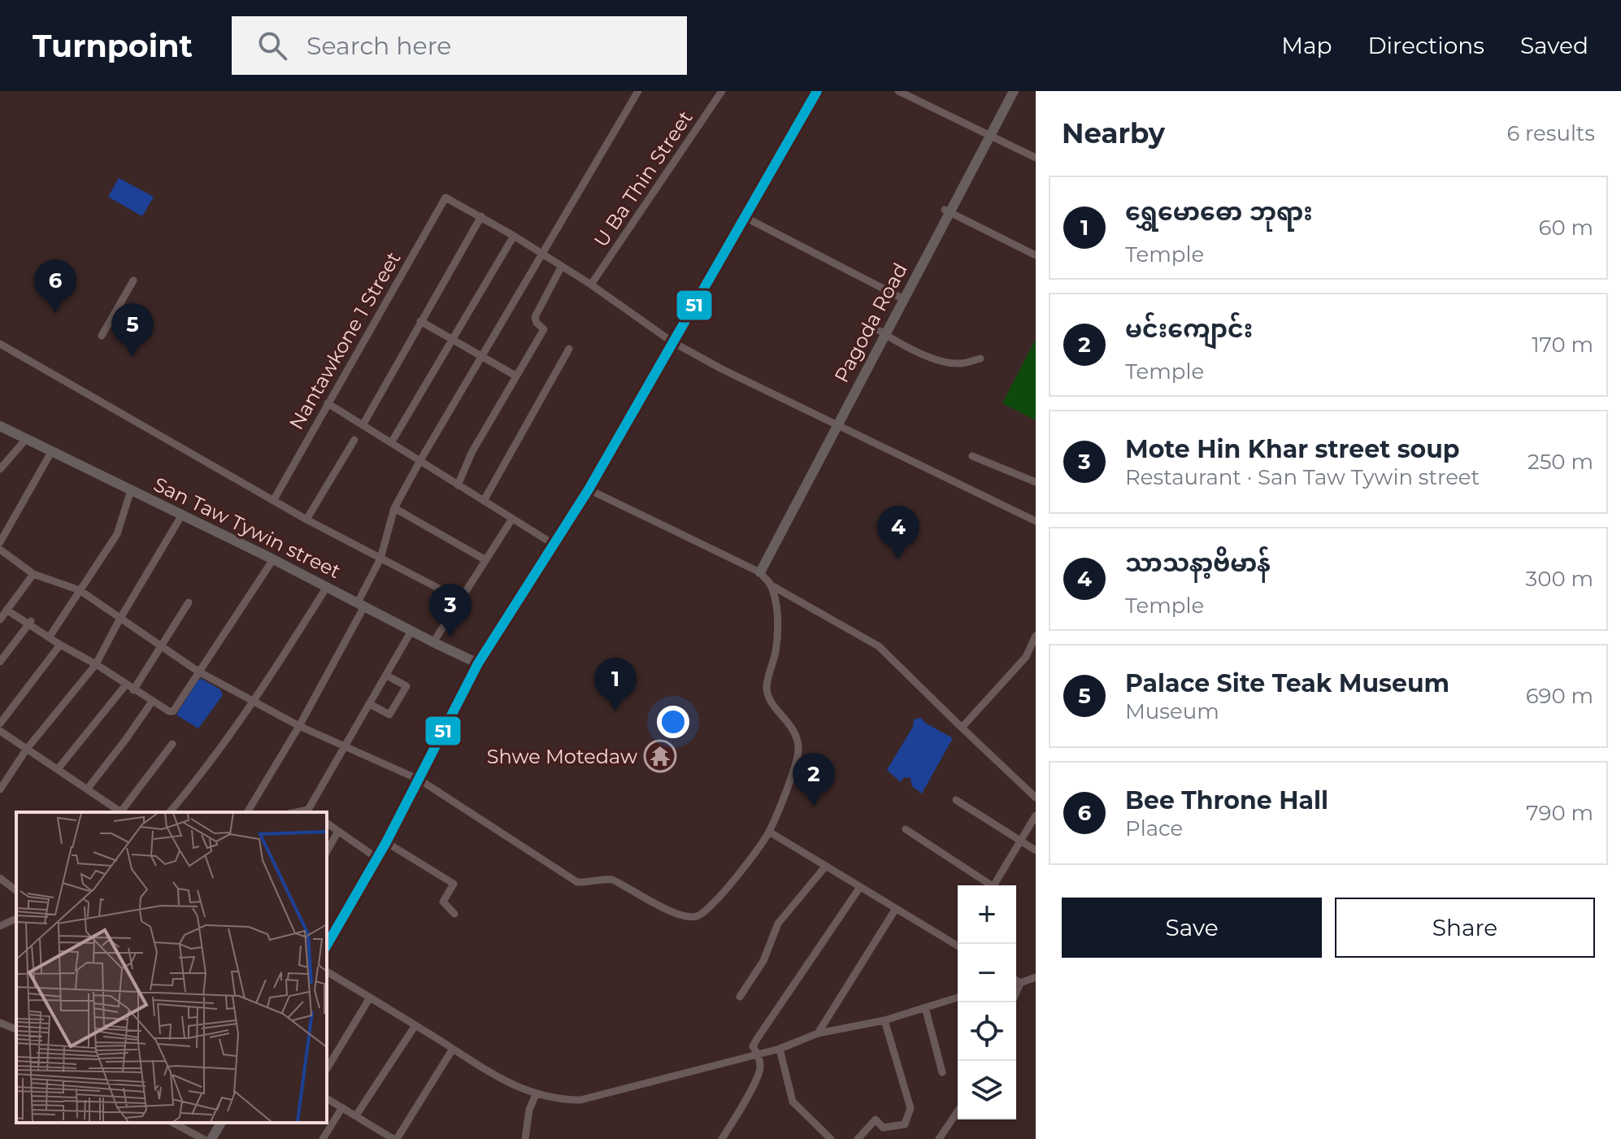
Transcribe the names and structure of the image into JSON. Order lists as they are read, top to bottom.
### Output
{
  "streets": {
    "street": [
      "U Ba Thin Street",
      "Pagoda Road",
      "Nantawkone 1 Street",
      "San Taw Tywin street"
    ]
  },
  "places": {
    "temple": ["Shwe Motedaw"]
  },
  "lines": ["transit line 51"],
  "page": {
    "header": "Turnpoint",
    "search": "Search here",
    "nav": ["Map", "Directions", "Saved"],
    "heading": ["Nearby", "6 results"],
    "list": [
      {
        "mark": "1",
        "name": "ရွှေမောဓော ဘုရား",
        "note": "Temple",
        "value": "60 m"
      },
      {
        "mark": "2",
        "name": "မင်းကျောင်း",
        "note": "Temple",
        "value": "170 m"
      },
      {
        "mark": "3",
        "name": "Mote Hin Khar street soup",
        "note": "Restaurant · San Taw Tywin street",
        "value": "250 m"
      },
      {
        "mark": "4",
        "name": "သာသနာ့ဗိမာန်",
        "note": "Temple",
        "value": "300 m"
      },
      {
        "mark": "5",
        "name": "Palace Site Teak Museum",
        "note": "Museum",
        "value": "690 m"
      },
      {
        "mark": "6",
        "name": "Bee Throne Hall",
        "note": "Place",
        "value": "790 m"
      }
    ],
    "pins": [
      "6",
      "5",
      "4",
      "3",
      "1",
      "2"
    ],
    "buttons": ["Save", "Share"],
    "map_buttons": ["+", "−"]
  }
}
